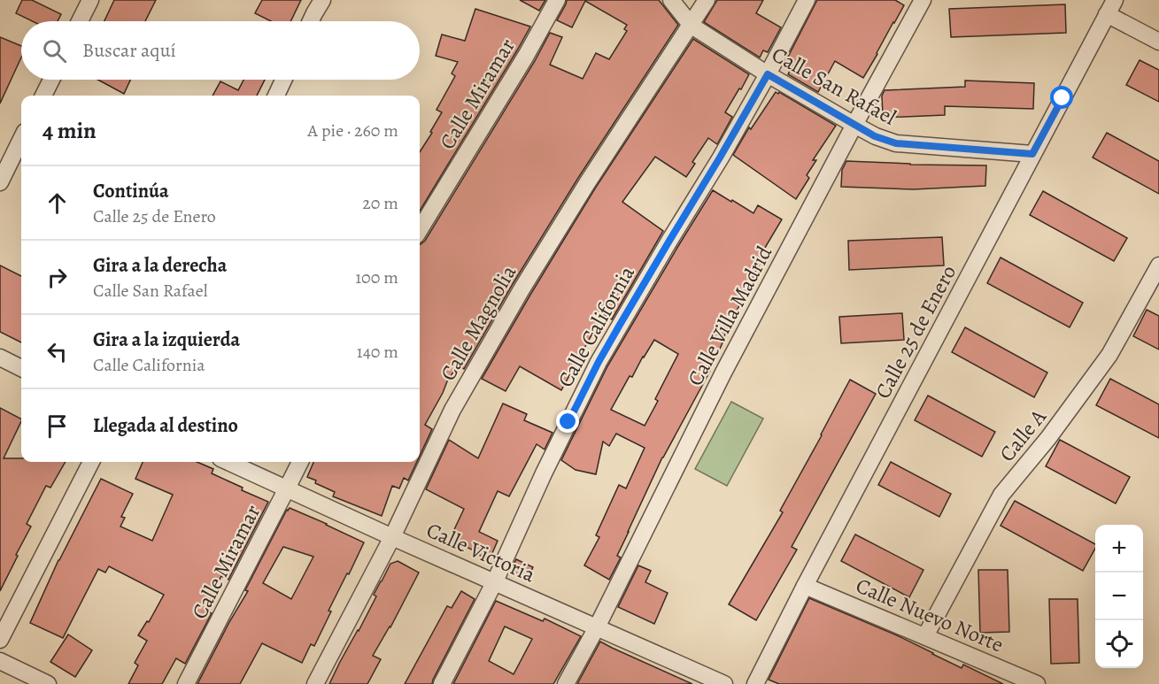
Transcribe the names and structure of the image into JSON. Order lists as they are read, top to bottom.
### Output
{
  "streets": {
    "street": [
      "Calle San Rafael",
      "Calle Miramar",
      "Calle Villa Madrid",
      "Calle Magnolia",
      "Calle California",
      "Calle 25 de Enero",
      "Calle A",
      "Calle Victoria",
      "Calle Nuevo Norte"
    ]
  },
  "crossings": [
    ["Calle San Rafael", "Calle Villa Madrid"],
    ["Calle San Rafael", "Calle Magnolia"],
    ["Calle San Rafael", "Calle California"],
    ["Calle San Rafael", "Calle 25 de Enero"],
    ["Calle Miramar", "Calle Victoria"],
    ["Calle Villa Madrid", "Calle Victoria"],
    ["Calle Magnolia", "Calle Victoria"],
    ["Calle California", "Calle Victoria"],
    ["Calle 25 de Enero", "Calle Nuevo Norte"],
    ["Calle A", "Calle Nuevo Norte"]
  ],
  "page": {
    "search": "Buscar aquí",
    "heading": ["4 min", "A pie · 260 m"],
    "list": [
      ["Continúa", "Calle 25 de Enero", "20 m"],
      ["Gira a la derecha", "Calle San Rafael", "100 m"],
      ["Gira a la izquierda", "Calle California", "140 m"],
      "Llegada al destino"
    ],
    "map_buttons": ["+", "−"]
  }
}
